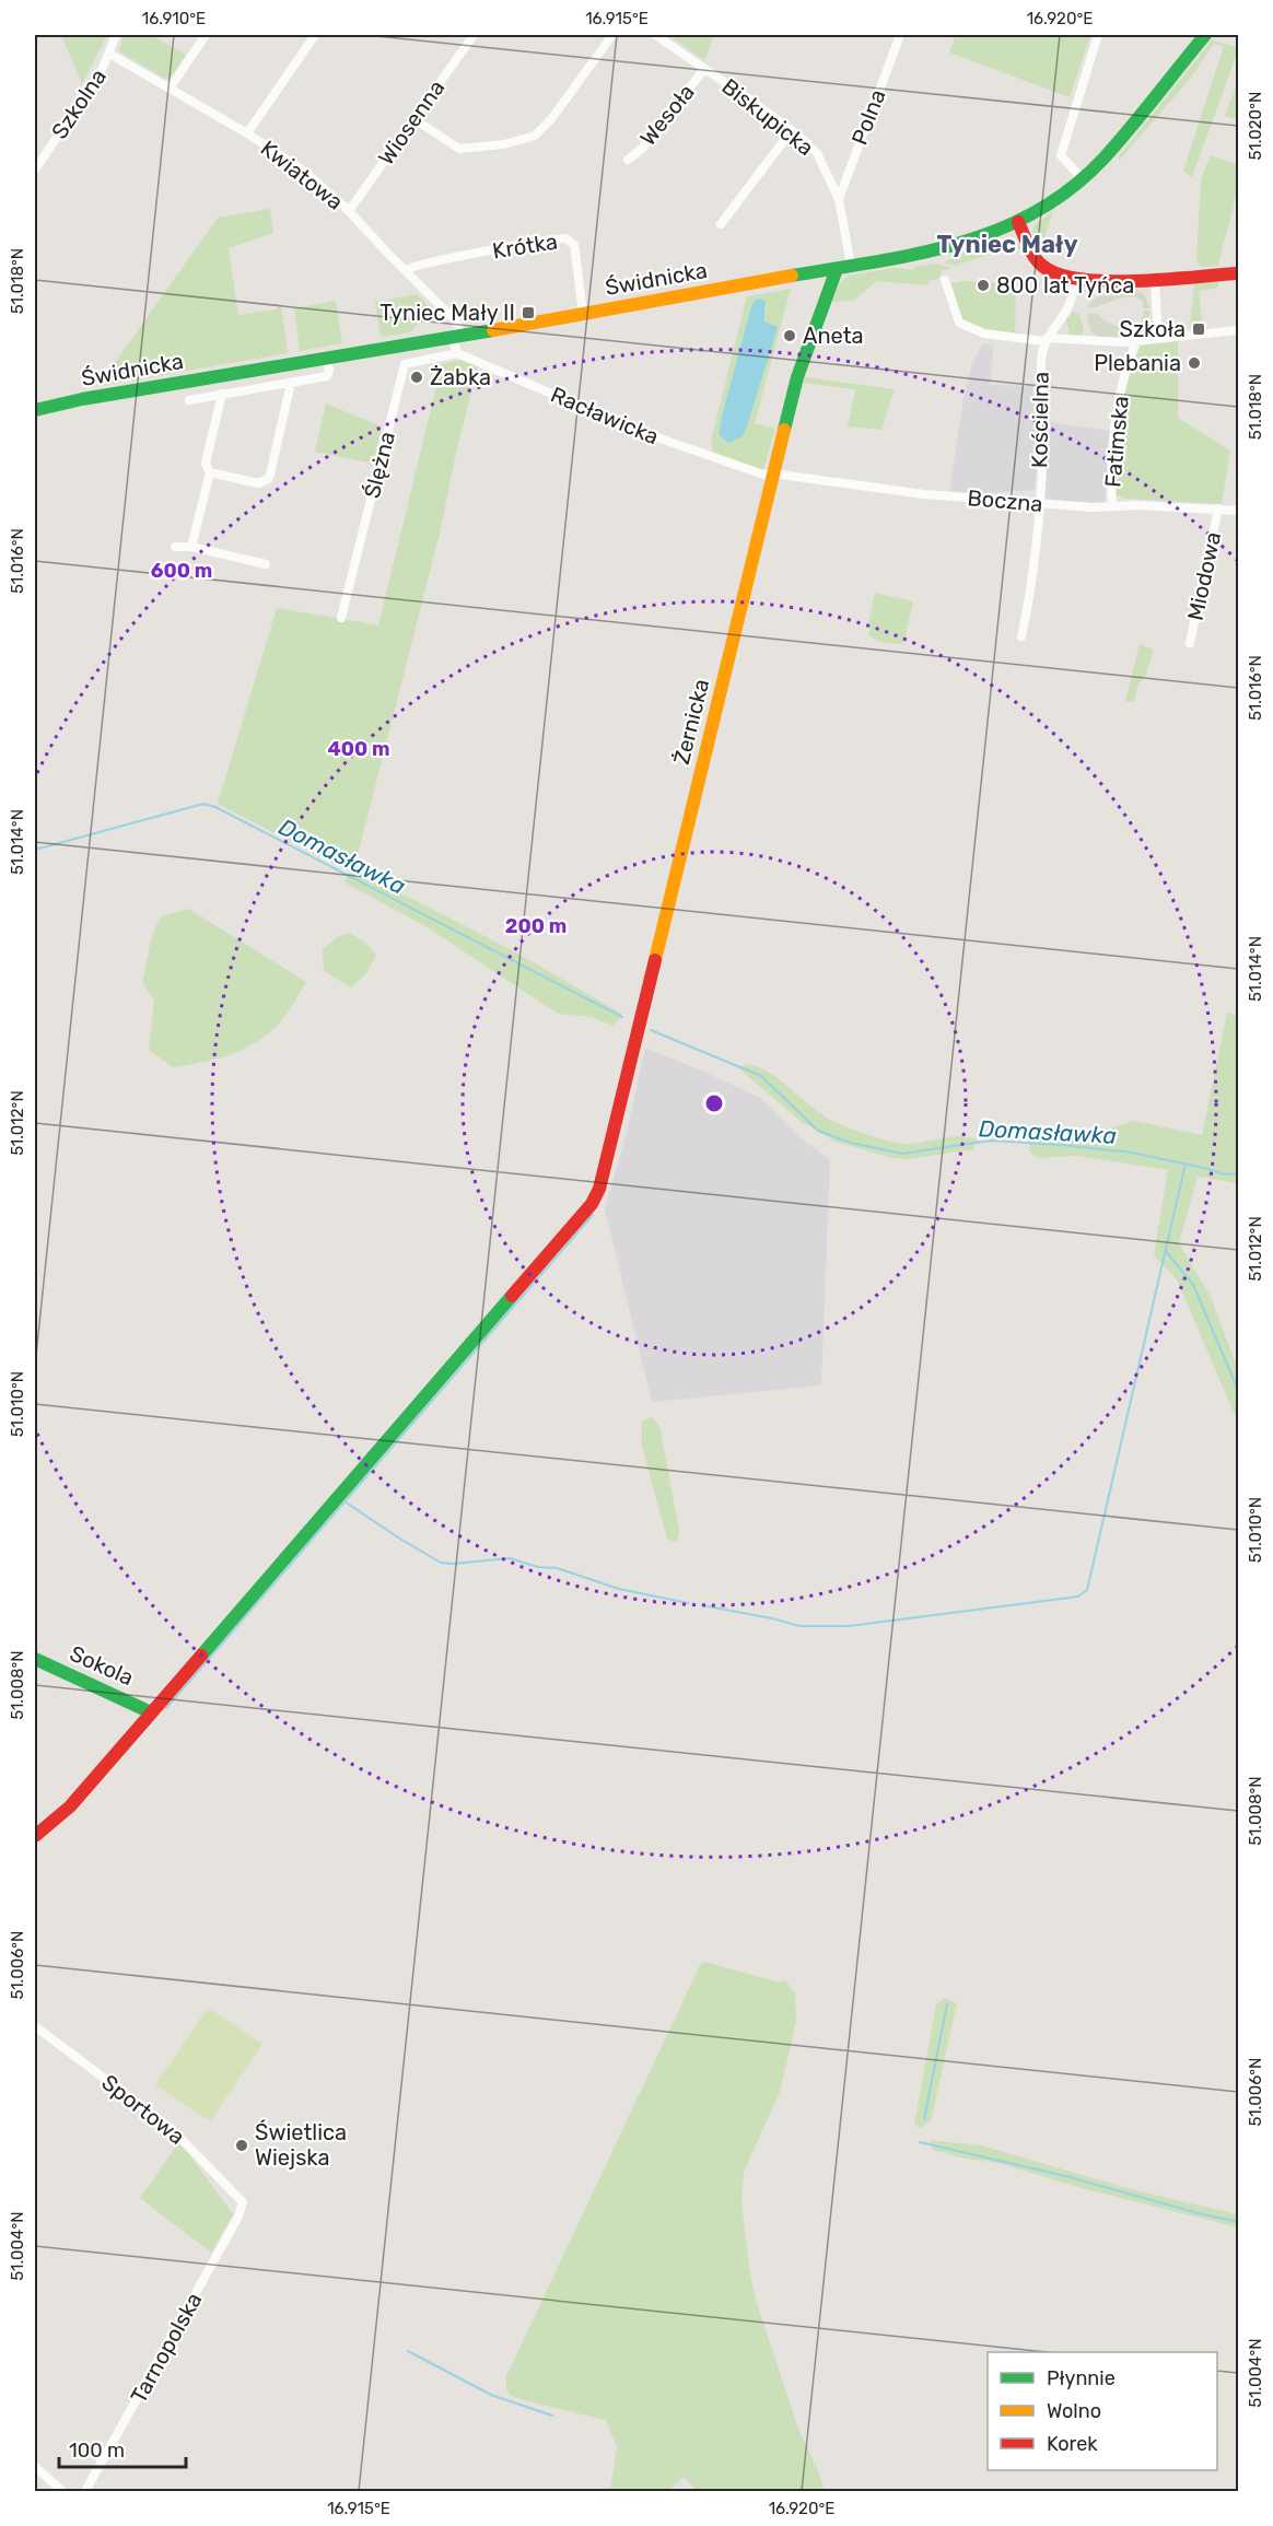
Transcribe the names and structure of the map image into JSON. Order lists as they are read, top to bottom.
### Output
{
  "streets": {
    "street": [
      "Szkolna",
      "Wesoła",
      "Biskupicka",
      "Polna",
      "Wiosenna",
      "Kwiatowa",
      "Krótka",
      "Świdnicka",
      "Racławicka",
      "Kościelna",
      "Fatimska",
      "Ślężna",
      "Boczna",
      "Miodowa",
      "Żernicka",
      "Sokola",
      "Sportowa",
      "Tarnopolska"
    ]
  },
  "crossings": [
    ["Szkolna", "Kwiatowa"],
    ["Wesoła", "Biskupicka"],
    ["Biskupicka", "Polna"],
    ["Biskupicka", "Świdnicka"],
    ["Biskupicka", "Żernicka"],
    ["Wiosenna", "Kwiatowa"],
    ["Kwiatowa", "Krótka"],
    ["Kwiatowa", "Świdnicka"],
    ["Krótka", "Świdnicka"],
    ["Świdnicka", "Żernicka"],
    ["Racławicka", "Ślężna"],
    ["Racławicka", "Boczna"],
    ["Racławicka", "Żernicka"],
    ["Kościelna", "Boczna"],
    ["Fatimska", "Boczna"],
    ["Boczna", "Miodowa"],
    ["Boczna", "Żernicka"],
    ["Żernicka", "Sokola"],
    ["Sportowa", "Tarnopolska"]
  ],
  "districts": ["Tyniec Mały"],
  "water": ["Domasławka"],
  "places": {
    "other": [
      "800 lat Tyńca",
      "Aneta",
      "Plebania",
      "Żabka",
      "Świetlica Wiejska"
    ],
    "transit": ["Tyniec Mały II", "Szkoła"]
  },
  "legend": ["Płynnie", "Wolno", "Korek"],
  "scale_bar": "100 m",
  "coordinates": [
    "16.910°E",
    "16.915°E",
    "16.920°E",
    "51.020°N",
    "51.018°N",
    "51.016°N",
    "51.014°N",
    "51.012°N",
    "51.010°N",
    "51.008°N",
    "51.006°N",
    "51.004°N"
  ],
  "rings": ["600 m", "400 m", "200 m"]
}
